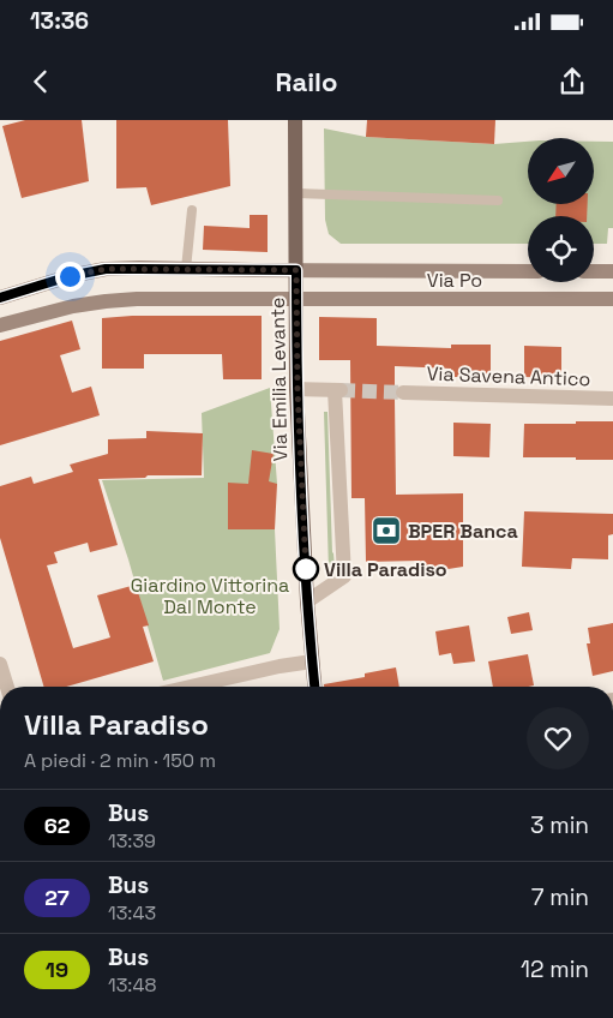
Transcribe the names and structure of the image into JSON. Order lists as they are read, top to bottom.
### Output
{
  "streets": {
    "main road": ["Via Po", "Via Emilia Levante"],
    "street": ["Via Savena Antico"]
  },
  "crossings": [
    ["Via Po", "Via Emilia Levante"]
  ],
  "parks": ["Giardino Vittorina Dal Monte"],
  "places": {
    "bank": ["BPER Banca"],
    "other": ["Villa Paradiso"]
  },
  "lines": ["bus line 62"],
  "north": "bottom left",
  "page": {
    "status": "13:36",
    "header": "Railo",
    "heading": ["Villa Paradiso", "A piedi · 2 min · 150 m"],
    "list": [
      {
        "mark": "62",
        "name": "Bus",
        "note": "13:39",
        "value": "3 min"
      },
      {
        "mark": "27",
        "name": "Bus",
        "note": "13:43",
        "value": "7 min"
      },
      {
        "mark": "19",
        "name": "Bus",
        "note": "13:48",
        "value": "12 min"
      }
    ]
  }
}
